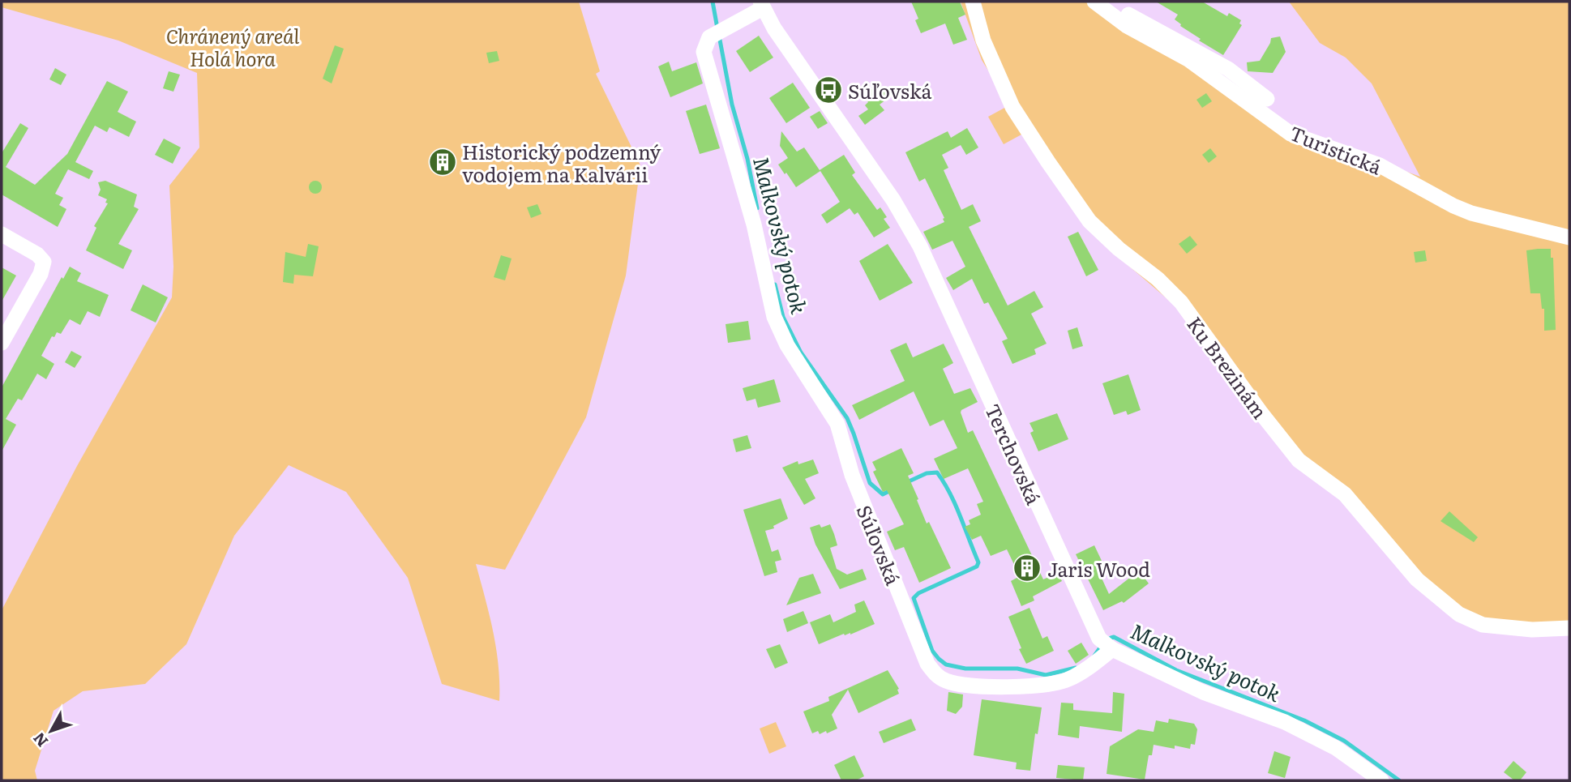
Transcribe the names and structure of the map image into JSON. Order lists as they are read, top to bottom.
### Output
{
  "streets": {
    "street": [
      "Turistická",
      "Ku Brezinám",
      "Terchovská",
      "Súľovská"
    ]
  },
  "crossings": [
    ["Terchovská", "Súľovská"]
  ],
  "water": ["Malkovský potok"],
  "parks": ["Chránený areál Holá hora"],
  "places": {
    "bus stop": ["Súľovská"],
    "building": ["Historický podzemný vodojem na Kalvárii", "Jaris Wood"]
  },
  "north": "bottom left"
}
